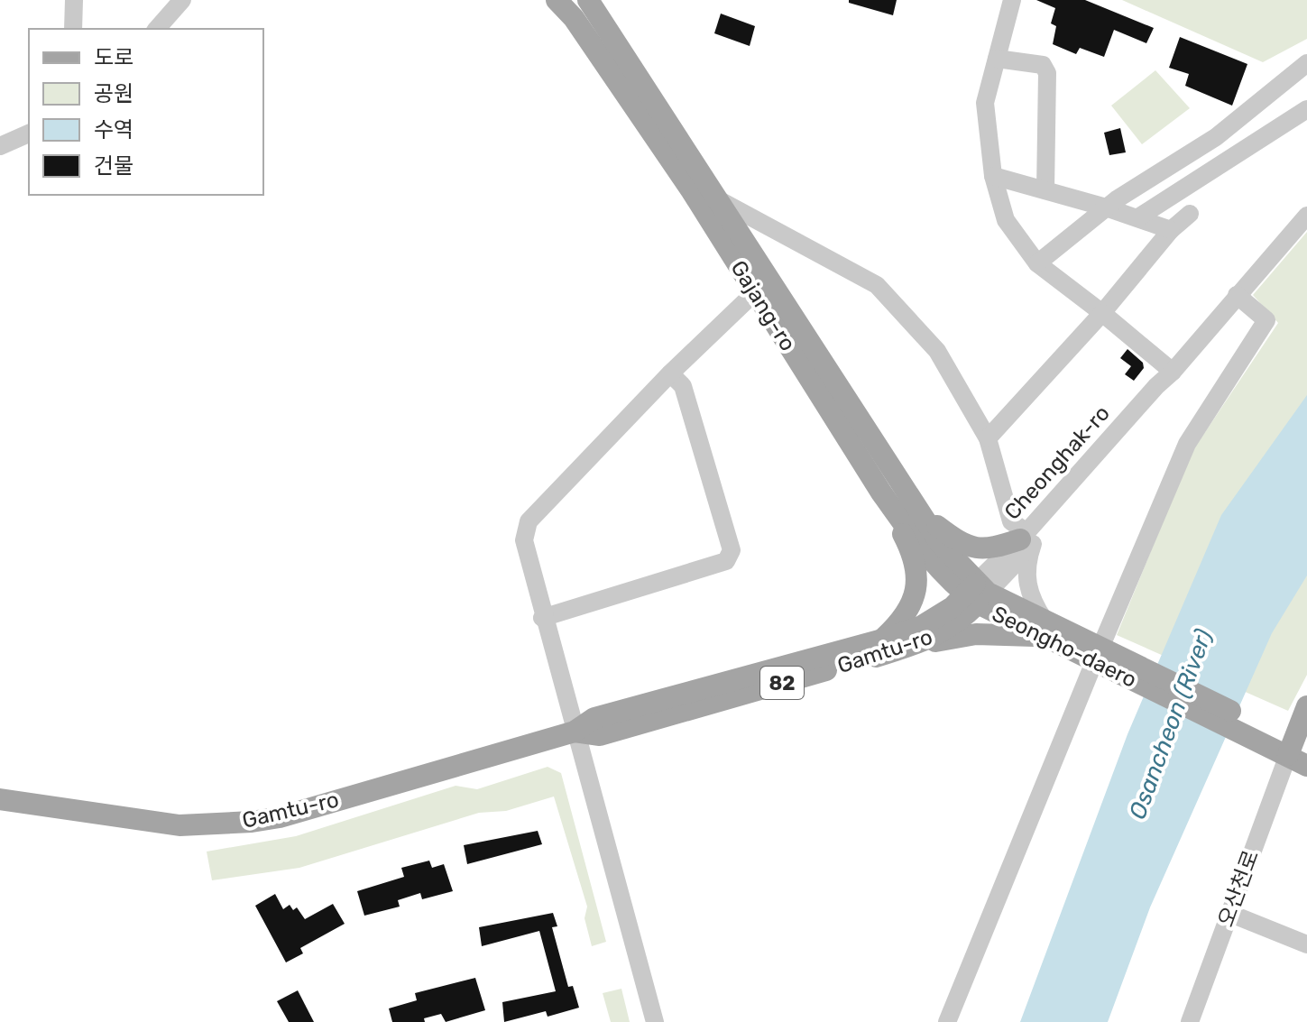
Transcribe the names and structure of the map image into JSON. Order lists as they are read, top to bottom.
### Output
{
  "streets": {
    "main road": [
      "Gajang-ro",
      "Seongho-daero",
      "Gamtu-ro",
      "82",
      "오산천로"
    ],
    "street": ["Cheonghak-ro"]
  },
  "crossings": [
    ["Gajang-ro", "Cheonghak-ro"],
    ["Gajang-ro", "Seongho-daero"],
    ["Gajang-ro", "Gamtu-ro"],
    ["Cheonghak-ro", "Seongho-daero"],
    ["Cheonghak-ro", "Gamtu-ro"],
    ["Seongho-daero", "Gamtu-ro"],
    ["Seongho-daero", "오산천로"]
  ],
  "water": ["Osancheon (River)"],
  "legend": [
    "도로",
    "공원",
    "수역",
    "건물"
  ]
}
